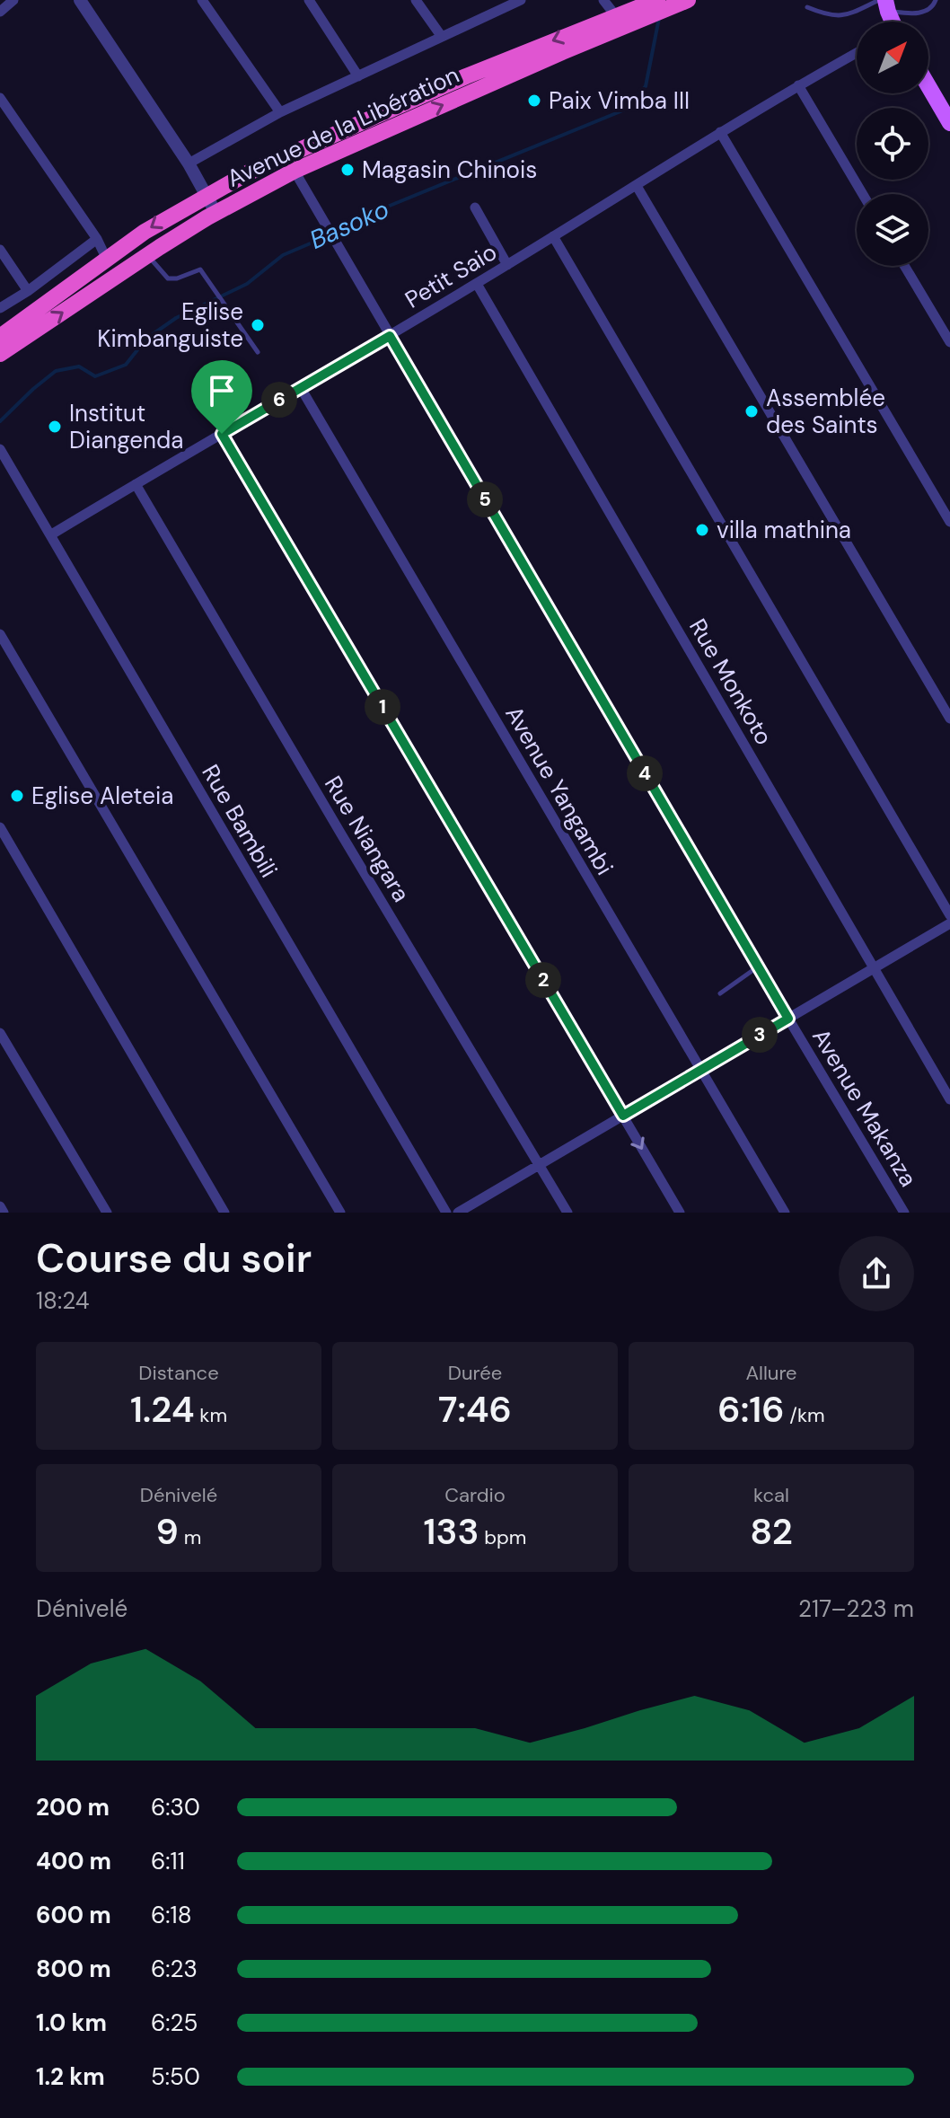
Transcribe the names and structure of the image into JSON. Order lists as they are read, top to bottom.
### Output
{
  "streets": {
    "highway": ["Avenue de la Libération"],
    "street": [
      "Petit Saio",
      "Rue Monkoto",
      "Avenue Yangambi",
      "Rue Bambili",
      "Rue Niangara",
      "Avenue Makanza"
    ]
  },
  "crossings": [
    ["Avenue de la Libération", "Avenue Makanza"],
    ["Petit Saio", "Rue Monkoto"],
    ["Petit Saio", "Avenue Yangambi"],
    ["Petit Saio", "Rue Bambili"],
    ["Petit Saio", "Rue Niangara"],
    ["Petit Saio", "Avenue Makanza"]
  ],
  "water": ["Basoko"],
  "places": [
    "Paix Vimba III",
    "Magasin Chinois",
    "Eglise Kimbanguiste",
    "Assemblée des Saints",
    "Institut Diangenda",
    "villa mathina",
    "Eglise Aleteia"
  ],
  "north": "top right",
  "page": {
    "pins": [
      "6",
      "5",
      "1",
      "4",
      "2",
      "3"
    ],
    "heading": ["Course du soir", "18:24"],
    "stats": [
      ["Distance", "1.24 km"],
      ["Durée", "7:46"],
      ["Allure", "6:16 /km"],
      ["Dénivelé", "9 m"],
      ["Cardio", "133 bpm"],
      ["kcal", "82"]
    ],
    "chart": ["Dénivelé", "217–223 m"],
    "list": [
      {
        "name": "200 m",
        "note": "6:30"
      },
      {
        "name": "400 m",
        "note": "6:11"
      },
      {
        "name": "600 m",
        "note": "6:18"
      },
      {
        "name": "800 m",
        "note": "6:23"
      },
      {
        "name": "1.0 km",
        "note": "6:25"
      },
      {
        "name": "1.2 km",
        "note": "5:50"
      }
    ]
  }
}
